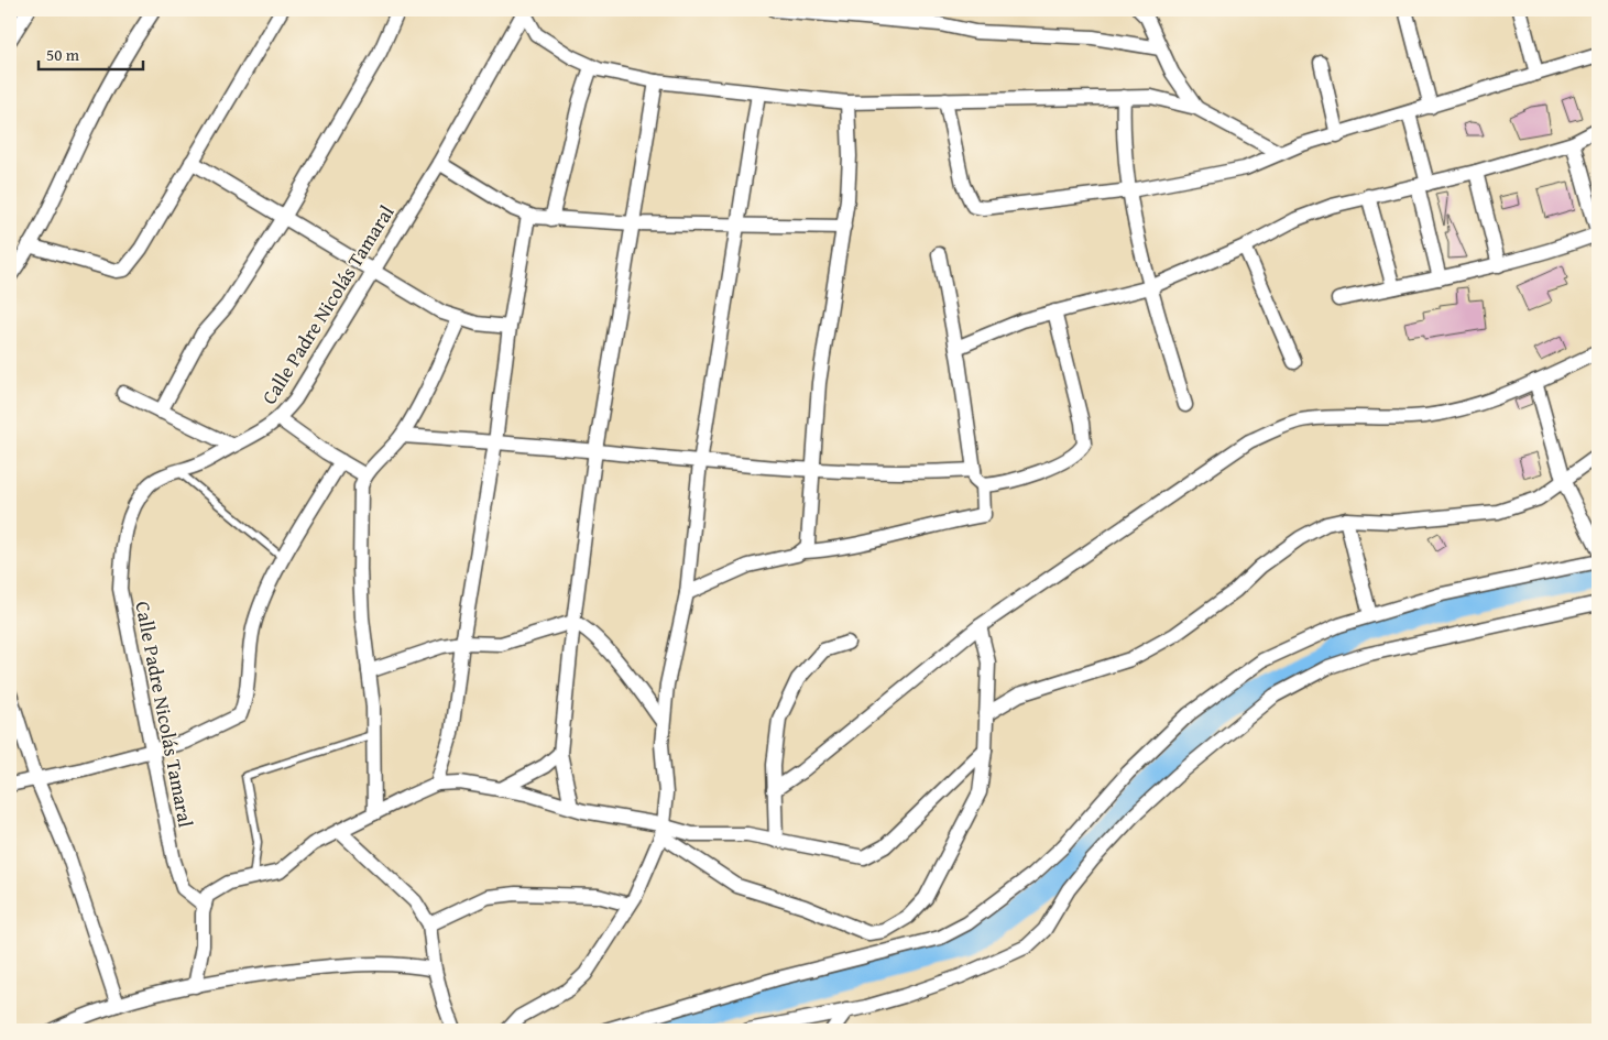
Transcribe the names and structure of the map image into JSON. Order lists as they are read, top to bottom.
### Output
{
  "streets": {
    "street": ["Calle Padre Nicolás Tamaral"]
  },
  "scale_bar": "50 m"
}
